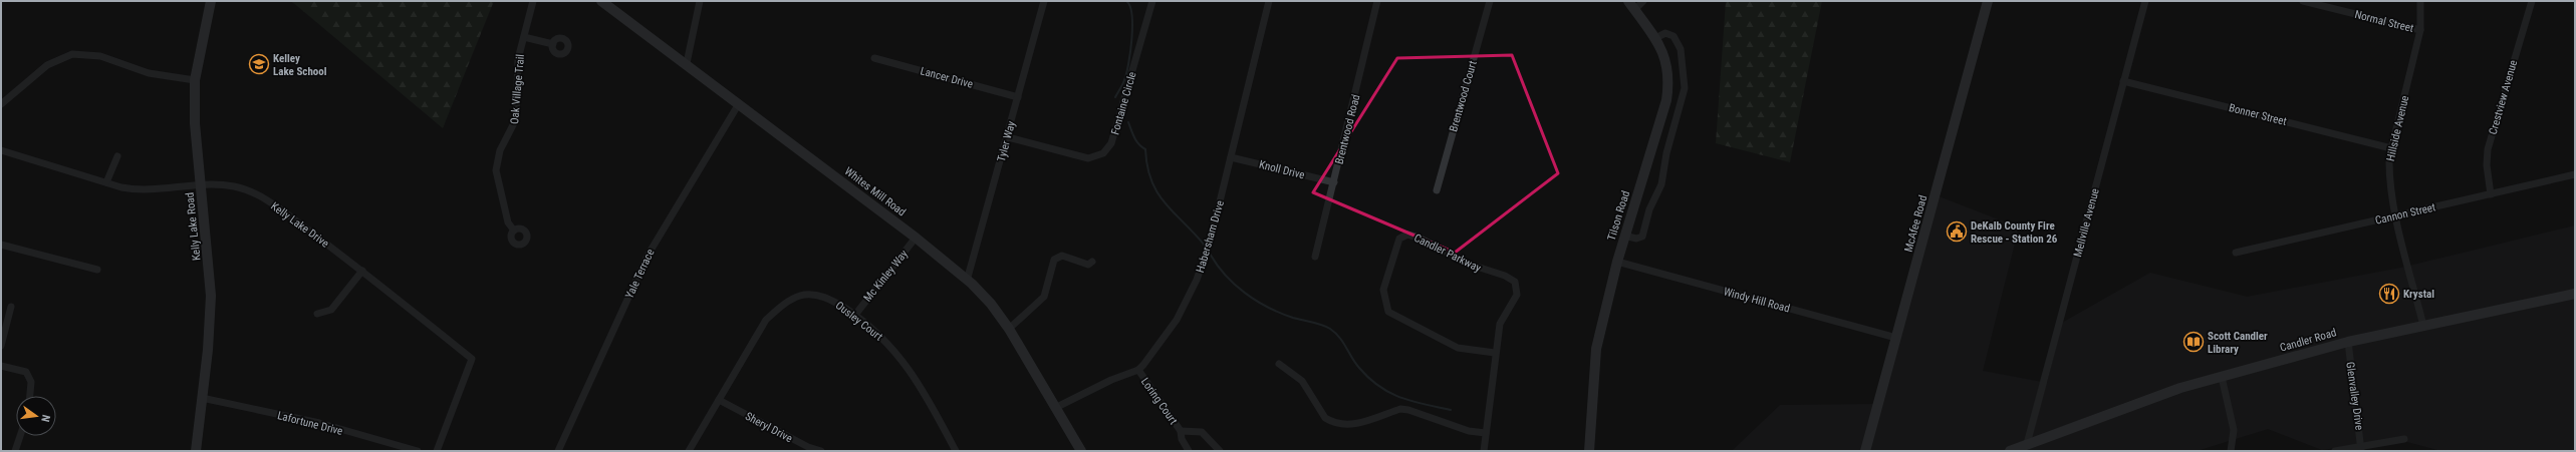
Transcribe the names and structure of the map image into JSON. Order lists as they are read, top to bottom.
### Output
{
  "streets": {
    "street": [
      "Normal Street",
      "Lancer Drive",
      "Oak Village Trail",
      "Brentwood Court",
      "Crestview Avenue",
      "Fontaine Circle",
      "Bonner Street",
      "Hillside Avenue",
      "Brentwood Road",
      "Tyler Way",
      "Knoll Drive",
      "Whites Mill Road",
      "Cannon Street",
      "Tilson Road",
      "Mellville Avenue",
      "McAfee Road",
      "Kelly Lake Drive",
      "Kelly Lake Road",
      "Habersham Drive",
      "Candler Parkway",
      "Yale Terrace",
      "Mc Kinley Way",
      "Windy Hill Road",
      "Ousley Court",
      "Candler Road",
      "Glenvalley Drive",
      "Loring Court",
      "Lafortune Drive",
      "Sheryl Drive"
    ]
  },
  "crossings": [
    ["Normal Street", "Hillside Avenue"],
    ["Lancer Drive", "Tyler Way"],
    ["Crestview Avenue", "Cannon Street"],
    ["Fontaine Circle", "Tyler Way"],
    ["Bonner Street", "Hillside Avenue"],
    ["Bonner Street", "Mellville Avenue"],
    ["Hillside Avenue", "Cannon Street"],
    ["Hillside Avenue", "Candler Road"],
    ["Brentwood Road", "Knoll Drive"],
    ["Tyler Way", "Whites Mill Road"],
    ["Knoll Drive", "Habersham Drive"],
    ["Whites Mill Road", "Yale Terrace"],
    ["Whites Mill Road", "Mc Kinley Way"],
    ["Tilson Road", "Windy Hill Road"],
    ["Mellville Avenue", "Candler Road"],
    ["McAfee Road", "Windy Hill Road"],
    ["Kelly Lake Drive", "Kelly Lake Road"],
    ["Kelly Lake Road", "Lafortune Drive"],
    ["Habersham Drive", "Loring Court"],
    ["Mc Kinley Way", "Ousley Court"],
    ["Ousley Court", "Sheryl Drive"],
    ["Candler Road", "Glenvalley Drive"]
  ],
  "places": {
    "school or university": ["Kelley Lake School"],
    "public building": ["DeKalb County Fire Rescue - Station 26"],
    "restaurant": ["Krystal"],
    "library": ["Scott Candler Library"]
  },
  "north": "right"
}
